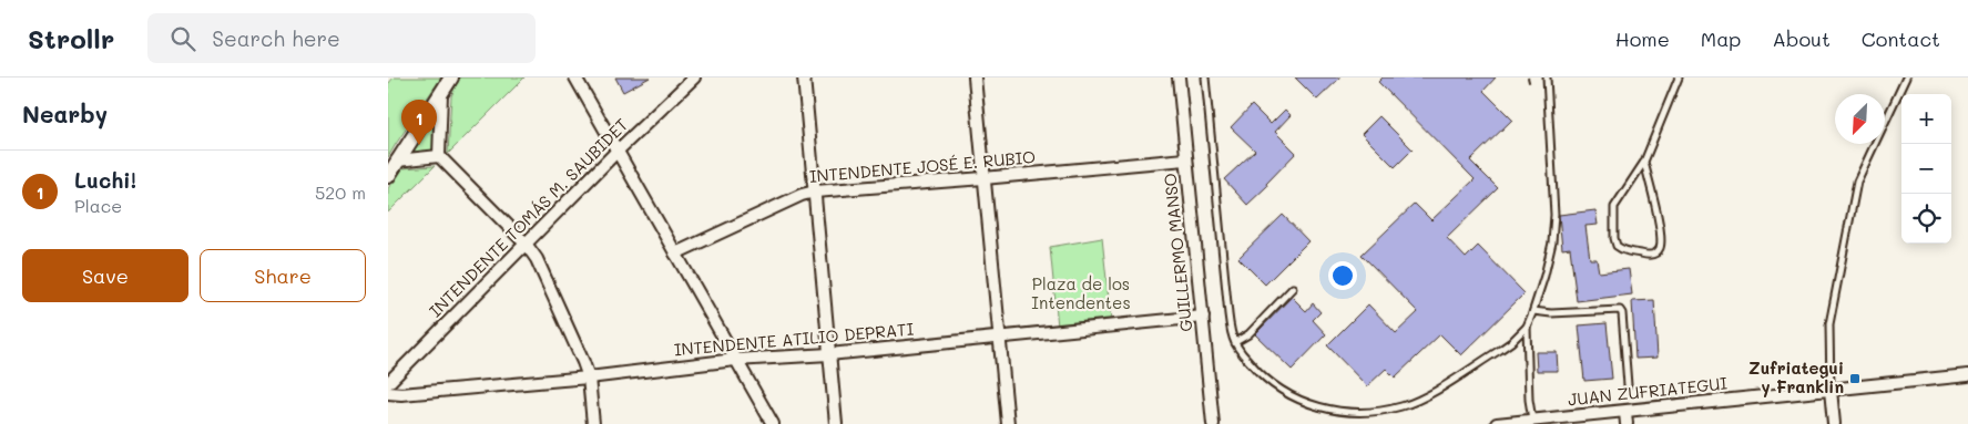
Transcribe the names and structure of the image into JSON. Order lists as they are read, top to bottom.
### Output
{
  "streets": {
    "street": [
      "INTENDENTE JOSÉ E. RUBIO",
      "INTENDENTE TOMÁS M. SAUBIDET",
      "GUILLERMO MANSO",
      "INTENDENTE ATILIO DEPRATI",
      "JUAN ZUFRIATEGUI"
    ]
  },
  "crossings": [
    ["INTENDENTE JOSÉ E. RUBIO", "GUILLERMO MANSO"],
    ["GUILLERMO MANSO", "INTENDENTE ATILIO DEPRATI"]
  ],
  "parks": ["Plaza de los Intendentes"],
  "places": {
    "transit": ["Zufriategui y Franklin"]
  },
  "north": "bottom left",
  "page": {
    "header": "Strollr",
    "search": "Search here",
    "nav": [
      "Home",
      "Map",
      "About",
      "Contact"
    ],
    "heading": "Nearby",
    "map_buttons": ["+", "−"],
    "pins": "1",
    "list": [
      {
        "mark": "1",
        "name": "Luchi!",
        "note": "Place",
        "value": "520 m"
      }
    ],
    "buttons": ["Save", "Share"]
  }
}
